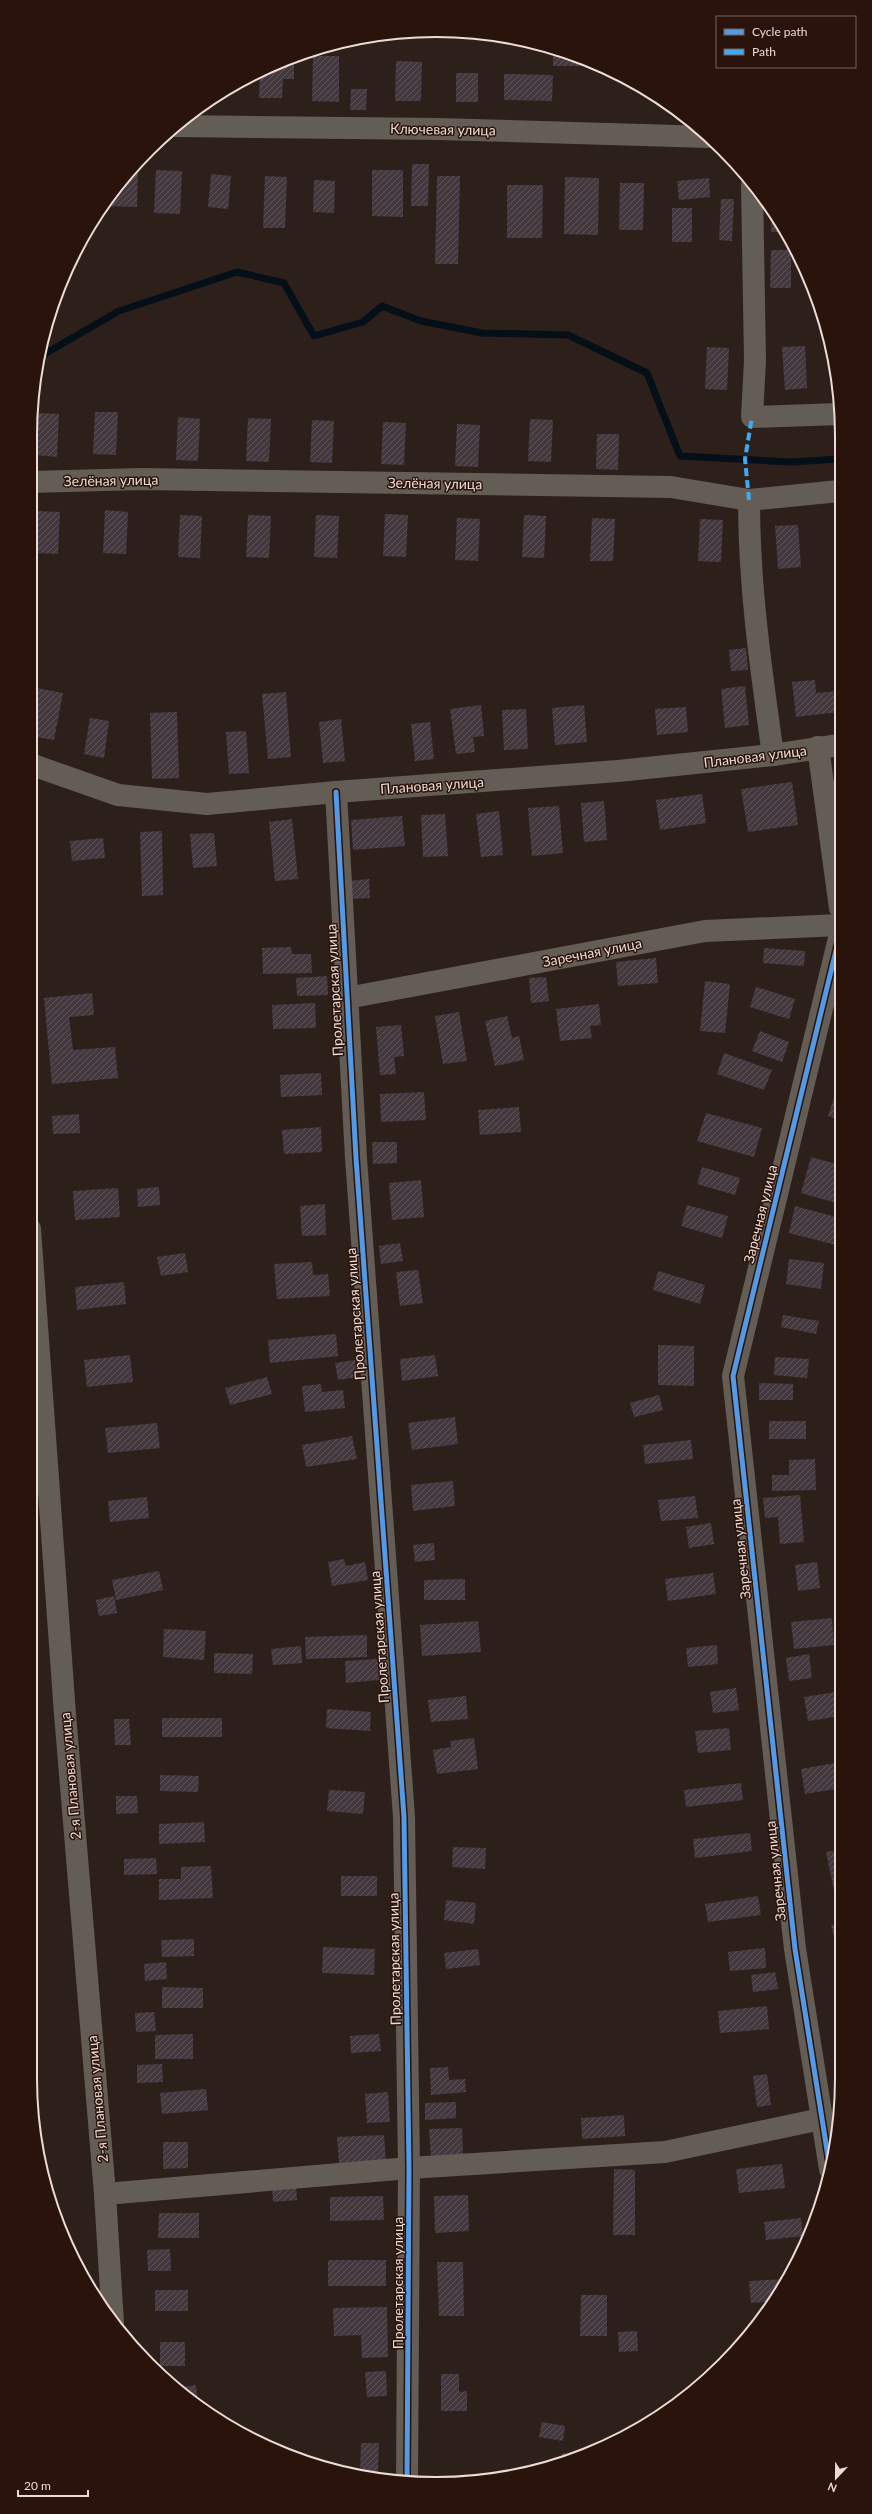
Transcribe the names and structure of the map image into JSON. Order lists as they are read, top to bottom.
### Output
{
  "streets": {
    "street": [
      "Ключевая улица",
      "Зелёная улица",
      "Плановая улица",
      "Заречная улица",
      "Пролетарская улица",
      "2-я Плановая улица"
    ]
  },
  "crossings": [
    ["Плановая улица", "Пролетарская улица"],
    ["Заречная улица", "Пролетарская улица"]
  ],
  "legend": ["Cycle path", "Path"],
  "scale_bar": "20 m",
  "north": "bottom"
}
